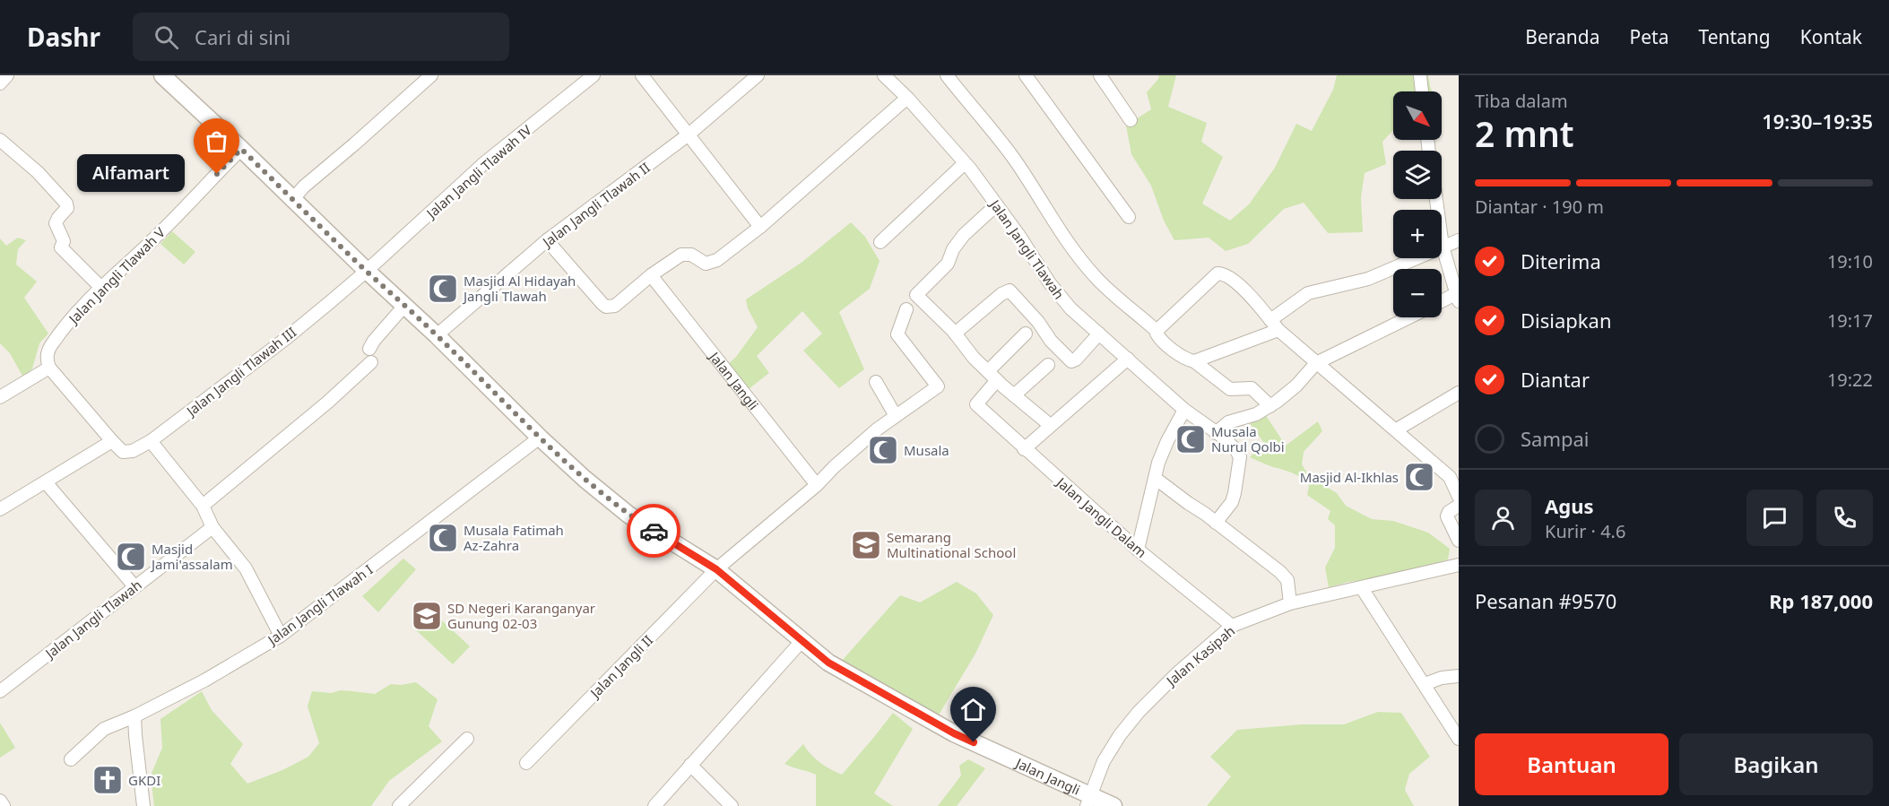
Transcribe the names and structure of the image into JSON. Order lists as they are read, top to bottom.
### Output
{
  "streets": {
    "street": [
      "Jalan Jangli Tlawah IV",
      "Jalan Jangli Tlawah II",
      "Jalan Jangli Tlawah",
      "Jalan Jangli Tlawah V",
      "Jalan Jangli Tlawah III",
      "Jalan Jangli",
      "Jalan Jangli Dalam",
      "Jalan Jangli Tlawah I",
      "Jalan Kasipah",
      "Jalan Jangli II"
    ]
  },
  "crossings": [
    ["Jalan Jangli Tlawah IV", "Jalan Jangli Tlawah III"],
    ["Jalan Jangli Tlawah IV", "Jalan Jangli"],
    ["Jalan Jangli Tlawah II", "Jalan Jangli"],
    ["Jalan Jangli Tlawah V", "Jalan Jangli Tlawah III"],
    ["Jalan Jangli Tlawah V", "Jalan Jangli"],
    ["Jalan Jangli Tlawah III", "Jalan Jangli"],
    ["Jalan Jangli", "Jalan Jangli Tlawah I"],
    ["Jalan Jangli", "Jalan Kasipah"],
    ["Jalan Jangli", "Jalan Jangli II"],
    ["Jalan Jangli Dalam", "Jalan Kasipah"]
  ],
  "places": {
    "other": ["Alfamart"],
    "mosque": [
      "Masjid Al Hidayah Jangli Tlawah",
      "Musala Nurul Qolbi",
      "Musala",
      "Masjid Al-Ikhlas",
      "Musala Fatimah Az-Zahra",
      "Masjid Jami'assalam"
    ],
    "school or university": ["Semarang Multinational School", "SD Negeri Karanganyar Gunung 02-03"],
    "church": ["GKDI"]
  },
  "north": "bottom right",
  "page": {
    "header": "Dashr",
    "search": "Cari di sini",
    "nav": [
      "Beranda",
      "Peta",
      "Tentang",
      "Kontak"
    ],
    "heading": ["2 mnt", "Tiba dalam", "19:30–19:35"],
    "panel": [
      "Agus",
      "Kurir · 4.6",
      "Pesanan #9570",
      "Rp 187,000"
    ],
    "map_buttons": ["+", "−"],
    "bubble": "Alfamart",
    "bar": "Diantar · 190 m",
    "list": [
      ["Diterima", "19:10"],
      ["Disiapkan", "19:17"],
      ["Diantar", "19:22"],
      "Sampai"
    ],
    "buttons": ["Bantuan", "Bagikan"]
  }
}
